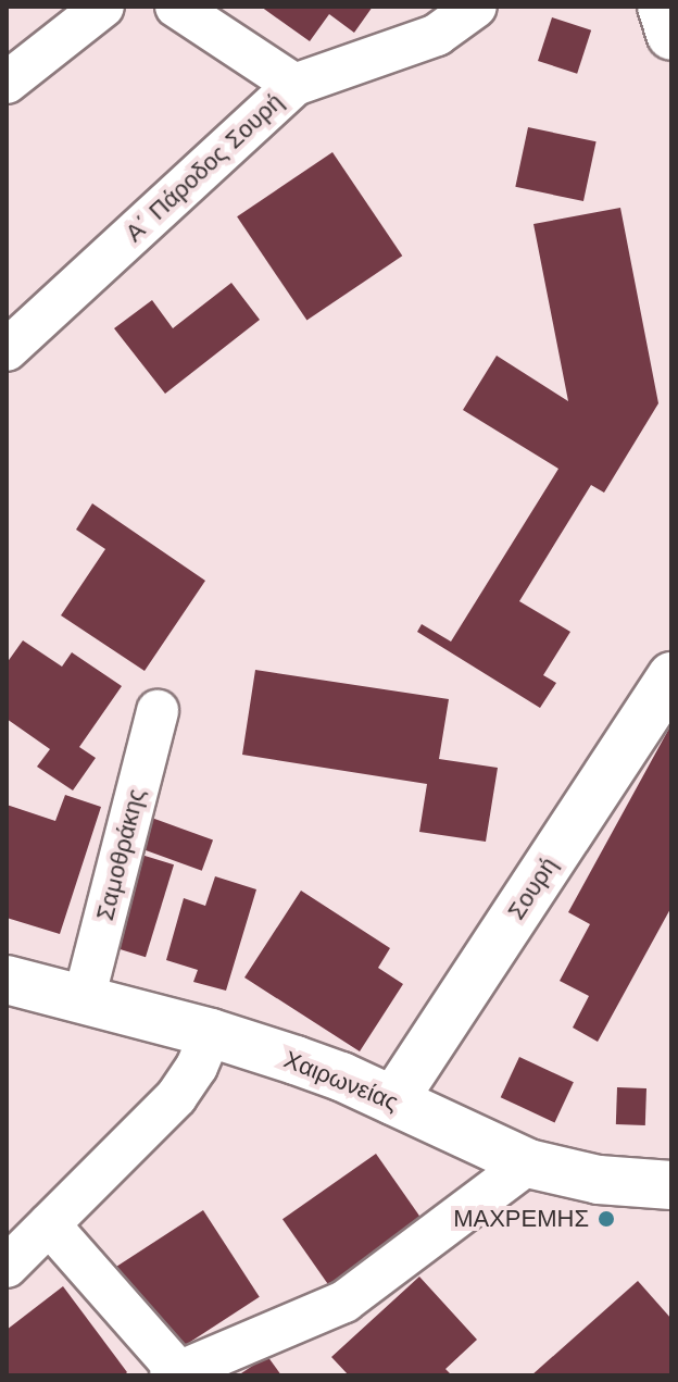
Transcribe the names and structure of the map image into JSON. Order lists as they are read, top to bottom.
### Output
{
  "streets": {
    "street": [
      "Α΄ Πάροδος Σουρή",
      "Σαμοθράκης",
      "Σουρή",
      "Χαιρωνείας"
    ]
  },
  "crossings": [
    ["Σαμοθράκης", "Χαιρωνείας"],
    ["Σουρή", "Χαιρωνείας"]
  ],
  "places": ["ΜΑΧΡΕΜΗΣ"]
}
